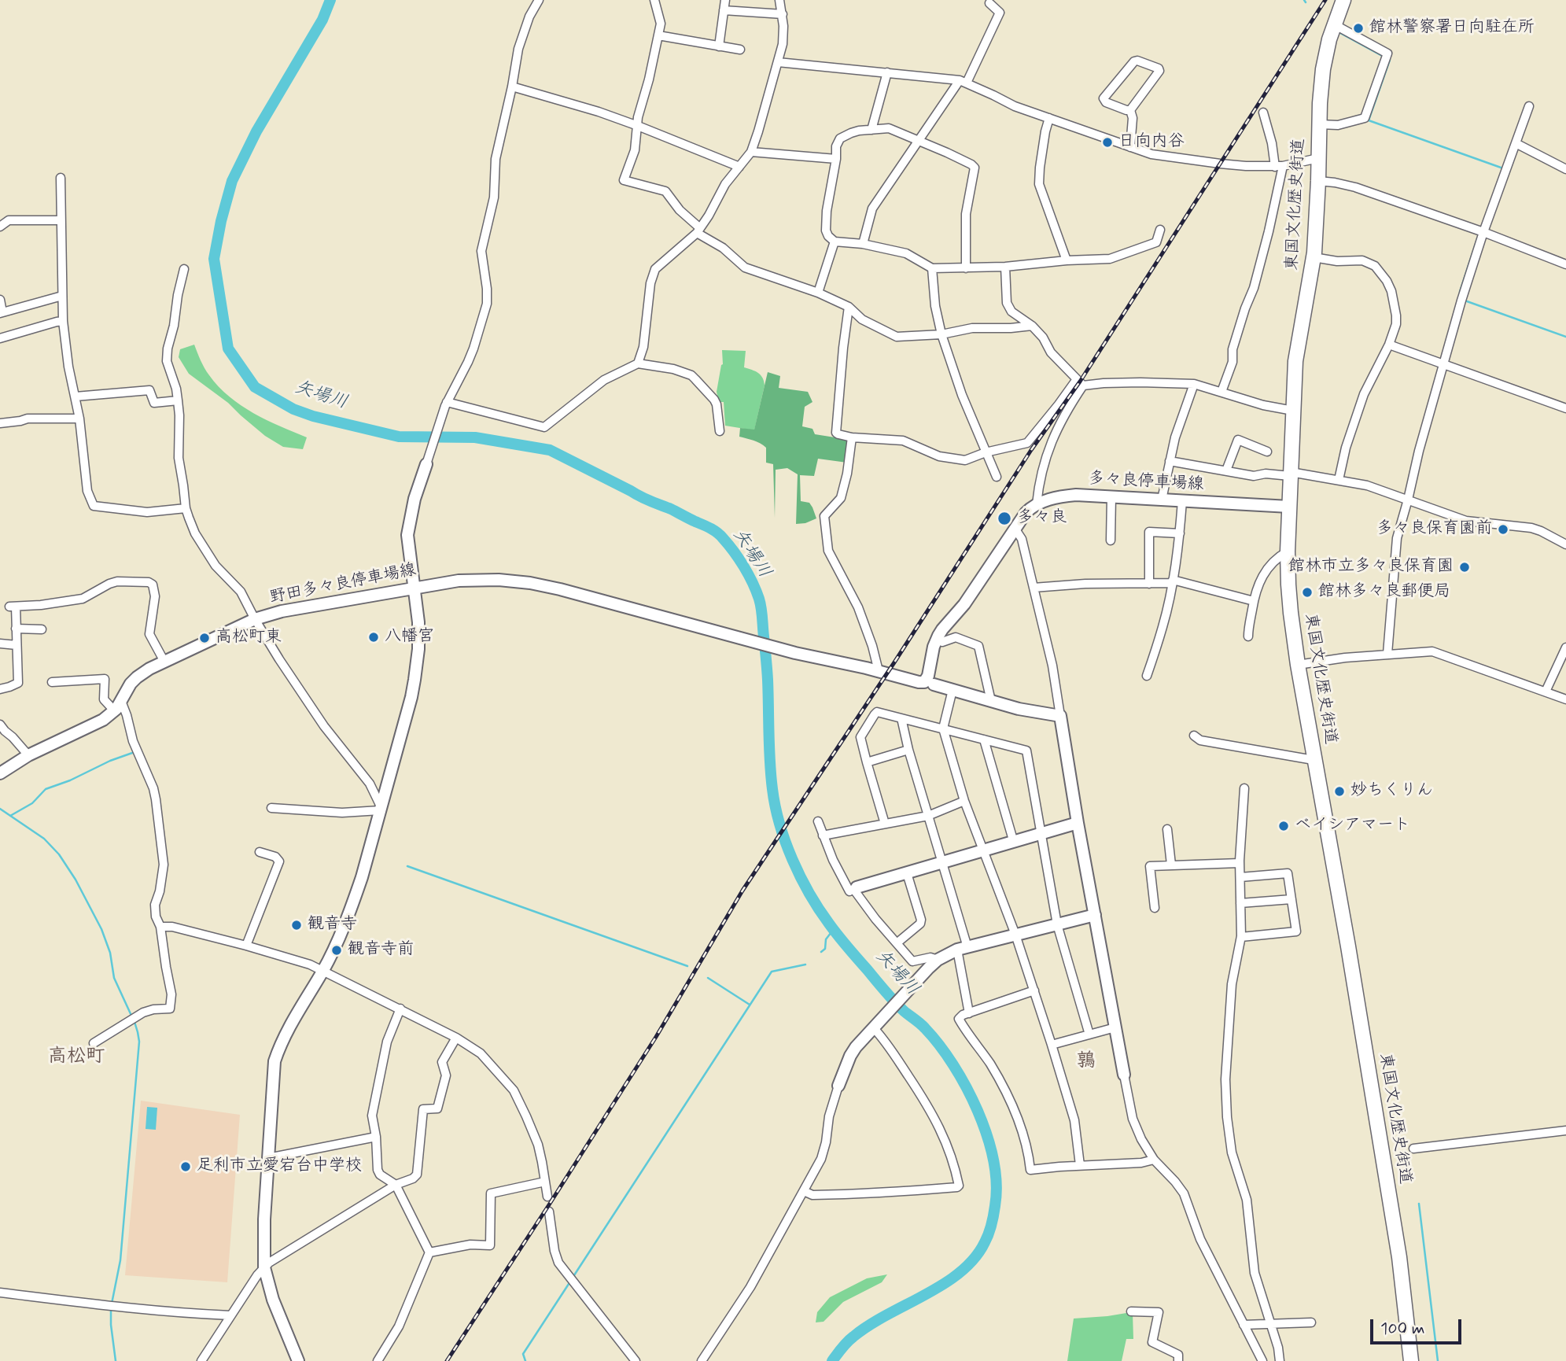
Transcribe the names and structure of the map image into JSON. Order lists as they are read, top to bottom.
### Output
{
  "streets": {
    "highway": ["東国文化歴史街道"],
    "street": ["多々良停車場線", "野田多々良停車場線"]
  },
  "crossings": [
    ["東国文化歴史街道", "多々良停車場線"]
  ],
  "districts": ["高松町", "鶉"],
  "water": ["矢場川"],
  "places": [
    "館林警察署日向駐在所",
    "日向内谷",
    "多々良",
    "多々良保育園前",
    "館林市立多々良保育園",
    "館林多々良郵便局",
    "八幡宮",
    "高松町東",
    "妙ちくりん",
    "ベイシアマート",
    "観音寺",
    "観音寺前",
    "足利市立愛宕台中学校"
  ],
  "scale_bar": "100 m"
}
